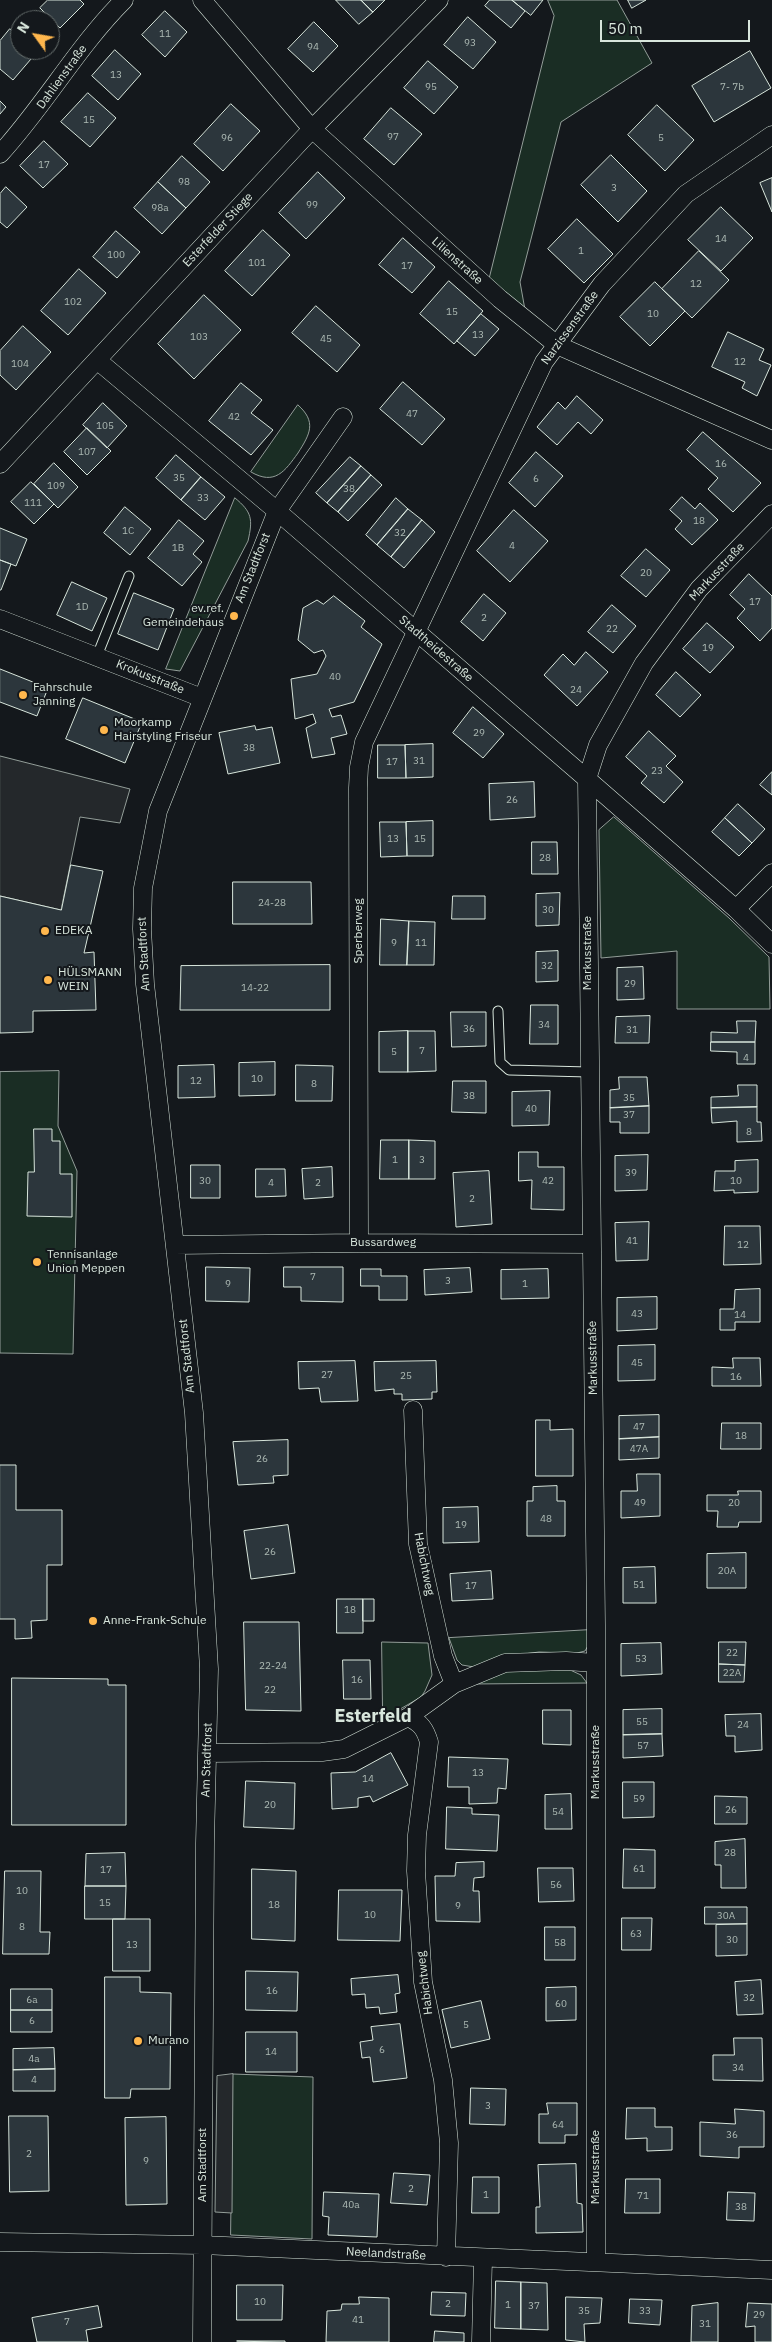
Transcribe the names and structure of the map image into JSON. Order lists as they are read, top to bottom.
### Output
{
  "streets": {
    "street": [
      "Dahlienstraße",
      "Esterfelder Stiege",
      "Lilienstraße",
      "Narzissenstraße",
      "Am Stadtforst",
      "Markusstraße",
      "Stadtheidestraße",
      "Krokusstraße",
      "Sperberweg",
      "Bussardweg",
      "Habichtweg",
      "Neelandstraße"
    ]
  },
  "crossings": [
    ["Esterfelder Stiege", "Lilienstraße"],
    ["Esterfelder Stiege", "Stadtheidestraße"],
    ["Lilienstraße", "Narzissenstraße"],
    ["Narzissenstraße", "Stadtheidestraße"],
    ["Narzissenstraße", "Sperberweg"],
    ["Am Stadtforst", "Stadtheidestraße"],
    ["Am Stadtforst", "Krokusstraße"],
    ["Am Stadtforst", "Bussardweg"],
    ["Am Stadtforst", "Neelandstraße"],
    ["Markusstraße", "Stadtheidestraße"],
    ["Markusstraße", "Bussardweg"],
    ["Markusstraße", "Neelandstraße"],
    ["Stadtheidestraße", "Sperberweg"],
    ["Sperberweg", "Bussardweg"],
    ["Habichtweg", "Neelandstraße"]
  ],
  "districts": ["Esterfeld"],
  "places": [
    "ev.ref. Gemeindehaus",
    "Fahrschule Janning",
    "Moorkamp Hairstyling Friseur",
    "EDEKA",
    "HÜLSMANN WEIN",
    "Tennisanlage Union Meppen",
    "Anne-Frank-Schule",
    "Murano"
  ],
  "house_numbers": [
    "11",
    "93",
    "94",
    "13",
    "95",
    "7- 7b",
    "15",
    "97",
    "96",
    "5",
    "17",
    "98",
    "3",
    "99",
    "98a",
    "14",
    "1",
    "100",
    "101",
    "17",
    "12",
    "102",
    "15",
    "10",
    "13",
    "103",
    "45",
    "12",
    "104",
    "47",
    "42",
    "105",
    "107",
    "16",
    "35",
    "6",
    "109",
    "38",
    "33",
    "111",
    "18",
    "1C",
    "32",
    "4",
    "1B",
    "20",
    "17",
    "1D",
    "2",
    "22",
    "19",
    "40",
    "24",
    "29",
    "38",
    "31",
    "17",
    "23",
    "26",
    "13",
    "15",
    "28",
    "24-28",
    "30",
    "9",
    "11",
    "32",
    "29",
    "14-22",
    "34",
    "36",
    "31",
    "7",
    "5",
    "4",
    "10",
    "12",
    "8",
    "38",
    "35",
    "40",
    "37",
    "8",
    "1",
    "3",
    "39",
    "30",
    "42",
    "10",
    "4",
    "2",
    "2",
    "41",
    "12",
    "7",
    "3",
    "9",
    "1",
    "43",
    "14",
    "45",
    "27",
    "25",
    "16",
    "47",
    "18",
    "47A",
    "26",
    "49",
    "20",
    "48",
    "19",
    "26",
    "20A",
    "51",
    "17",
    "18",
    "22",
    "53",
    "22-24",
    "22A",
    "16",
    "22",
    "55",
    "24",
    "57",
    "13",
    "14",
    "59",
    "20",
    "26",
    "54",
    "28",
    "61",
    "17",
    "56",
    "10",
    "15",
    "18",
    "9",
    "10",
    "30A",
    "8",
    "63",
    "30",
    "58",
    "13",
    "16",
    "32",
    "6a",
    "60",
    "6",
    "5",
    "6",
    "14",
    "4a",
    "34",
    "4",
    "3",
    "64",
    "36",
    "2",
    "9",
    "2",
    "1",
    "71",
    "40a",
    "38",
    "10",
    "2",
    "1",
    "37",
    "35",
    "33",
    "29",
    "41",
    "7",
    "31"
  ],
  "scale_bar": "50 m",
  "north": "top left"
}
